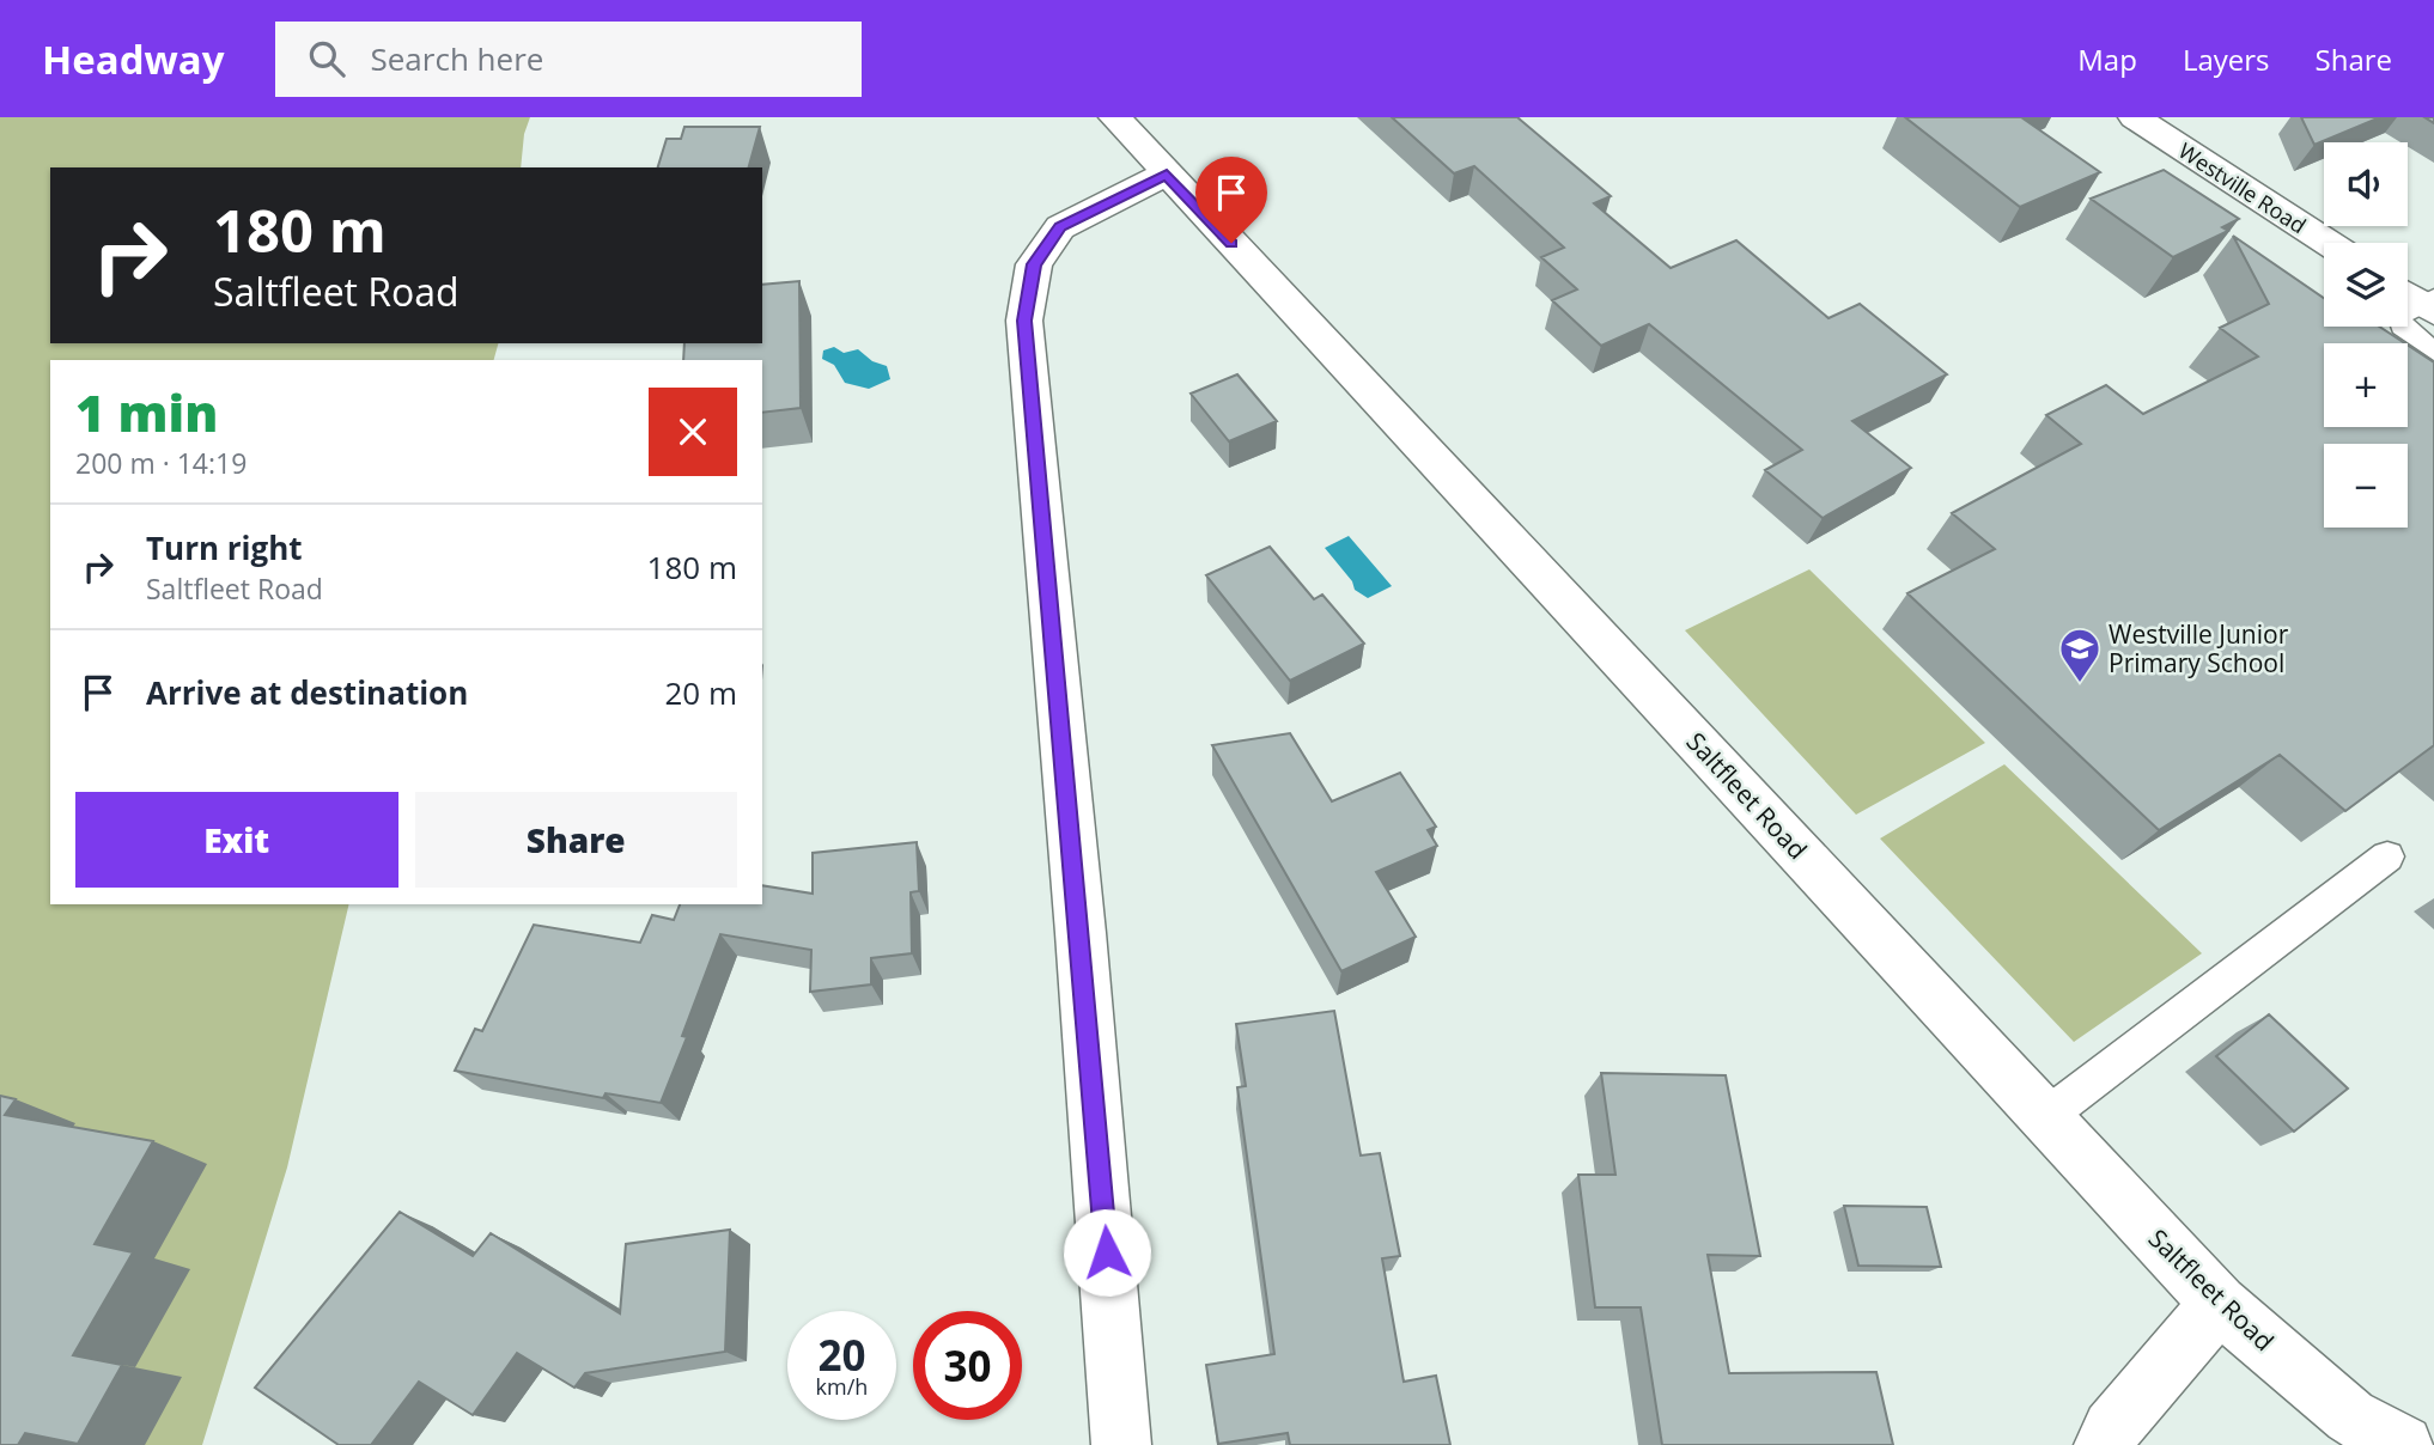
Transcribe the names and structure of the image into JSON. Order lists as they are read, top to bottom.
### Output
{
  "streets": {
    "street": ["Westville Road", "Saltfleet Road"]
  },
  "places": {
    "school or university": ["Westville Junior Primary School"]
  },
  "page": {
    "header": "Headway",
    "search": "Search here",
    "nav": ["Map", "Layers", "Share"],
    "map_buttons": ["+", "−"],
    "turn": ["180 m", "Saltfleet Road"],
    "heading": ["1 min", "200 m · 14:19"],
    "list": [
      {
        "name": "Turn right",
        "note": "Saltfleet Road",
        "value": "180 m"
      },
      {
        "name": "Arrive at destination",
        "value": "20 m"
      }
    ],
    "buttons": ["Exit", "Share"],
    "speed": "20 km/h",
    "limit": "30"
  }
}
